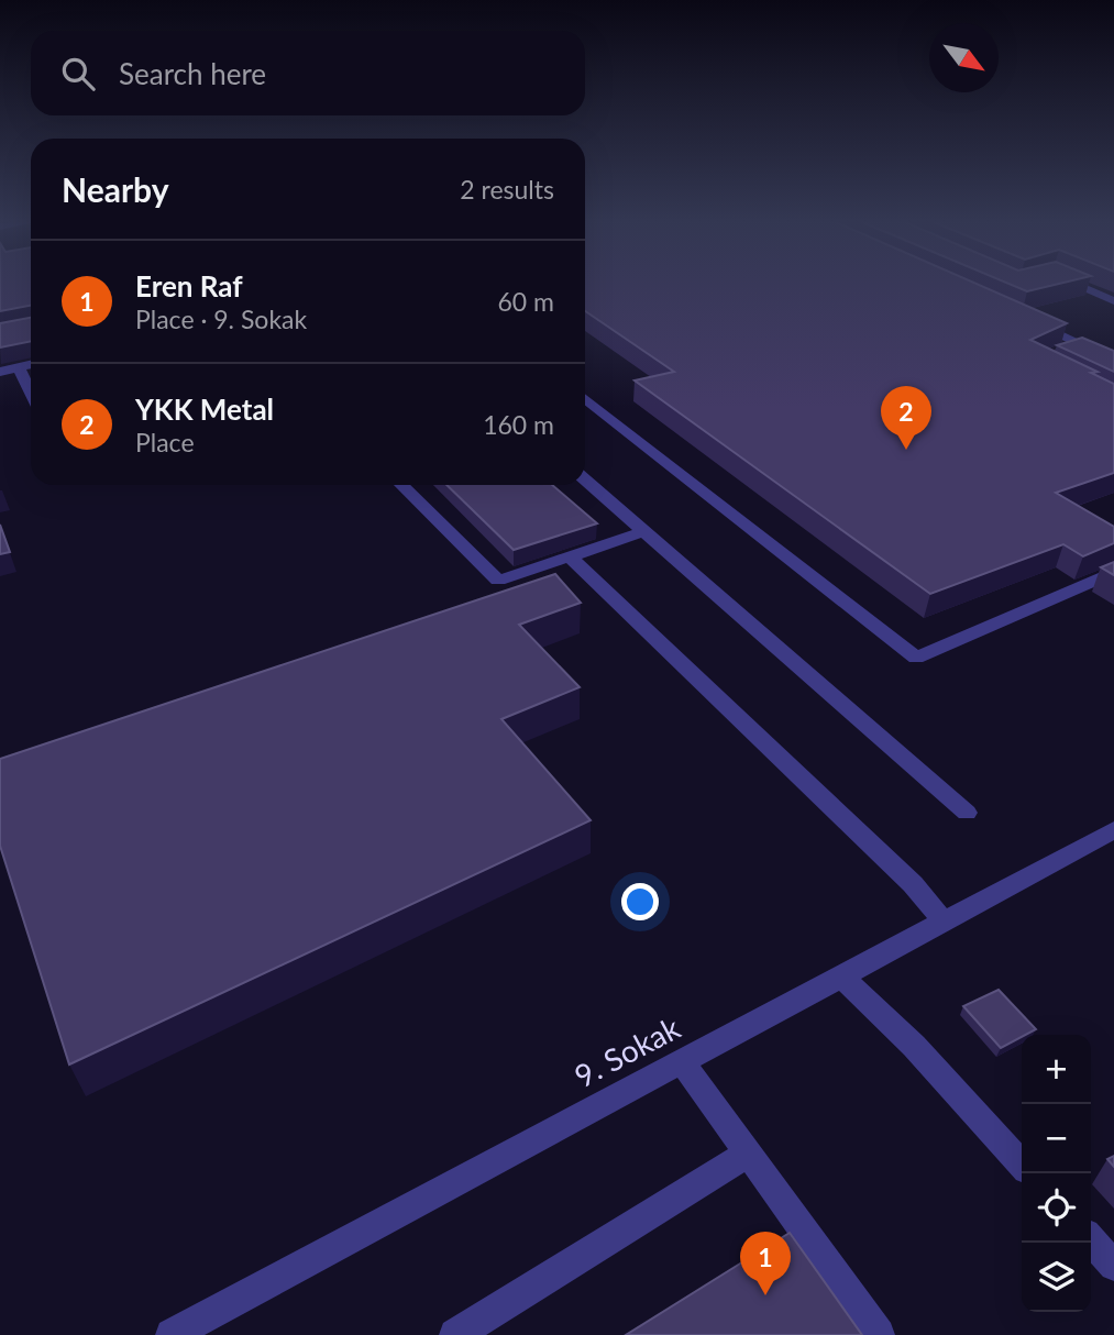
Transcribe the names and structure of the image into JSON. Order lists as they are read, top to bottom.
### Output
{
  "streets": {
    "street": ["9. Sokak"]
  },
  "north": "bottom right",
  "page": {
    "search": "Search here",
    "heading": ["Nearby", "2 results"],
    "list": [
      {
        "mark": "1",
        "name": "Eren Raf",
        "note": "Place · 9. Sokak",
        "value": "60 m"
      },
      {
        "mark": "2",
        "name": "YKK Metal",
        "note": "Place",
        "value": "160 m"
      }
    ],
    "pins": ["2", "1"],
    "map_buttons": ["+", "−"]
  }
}
